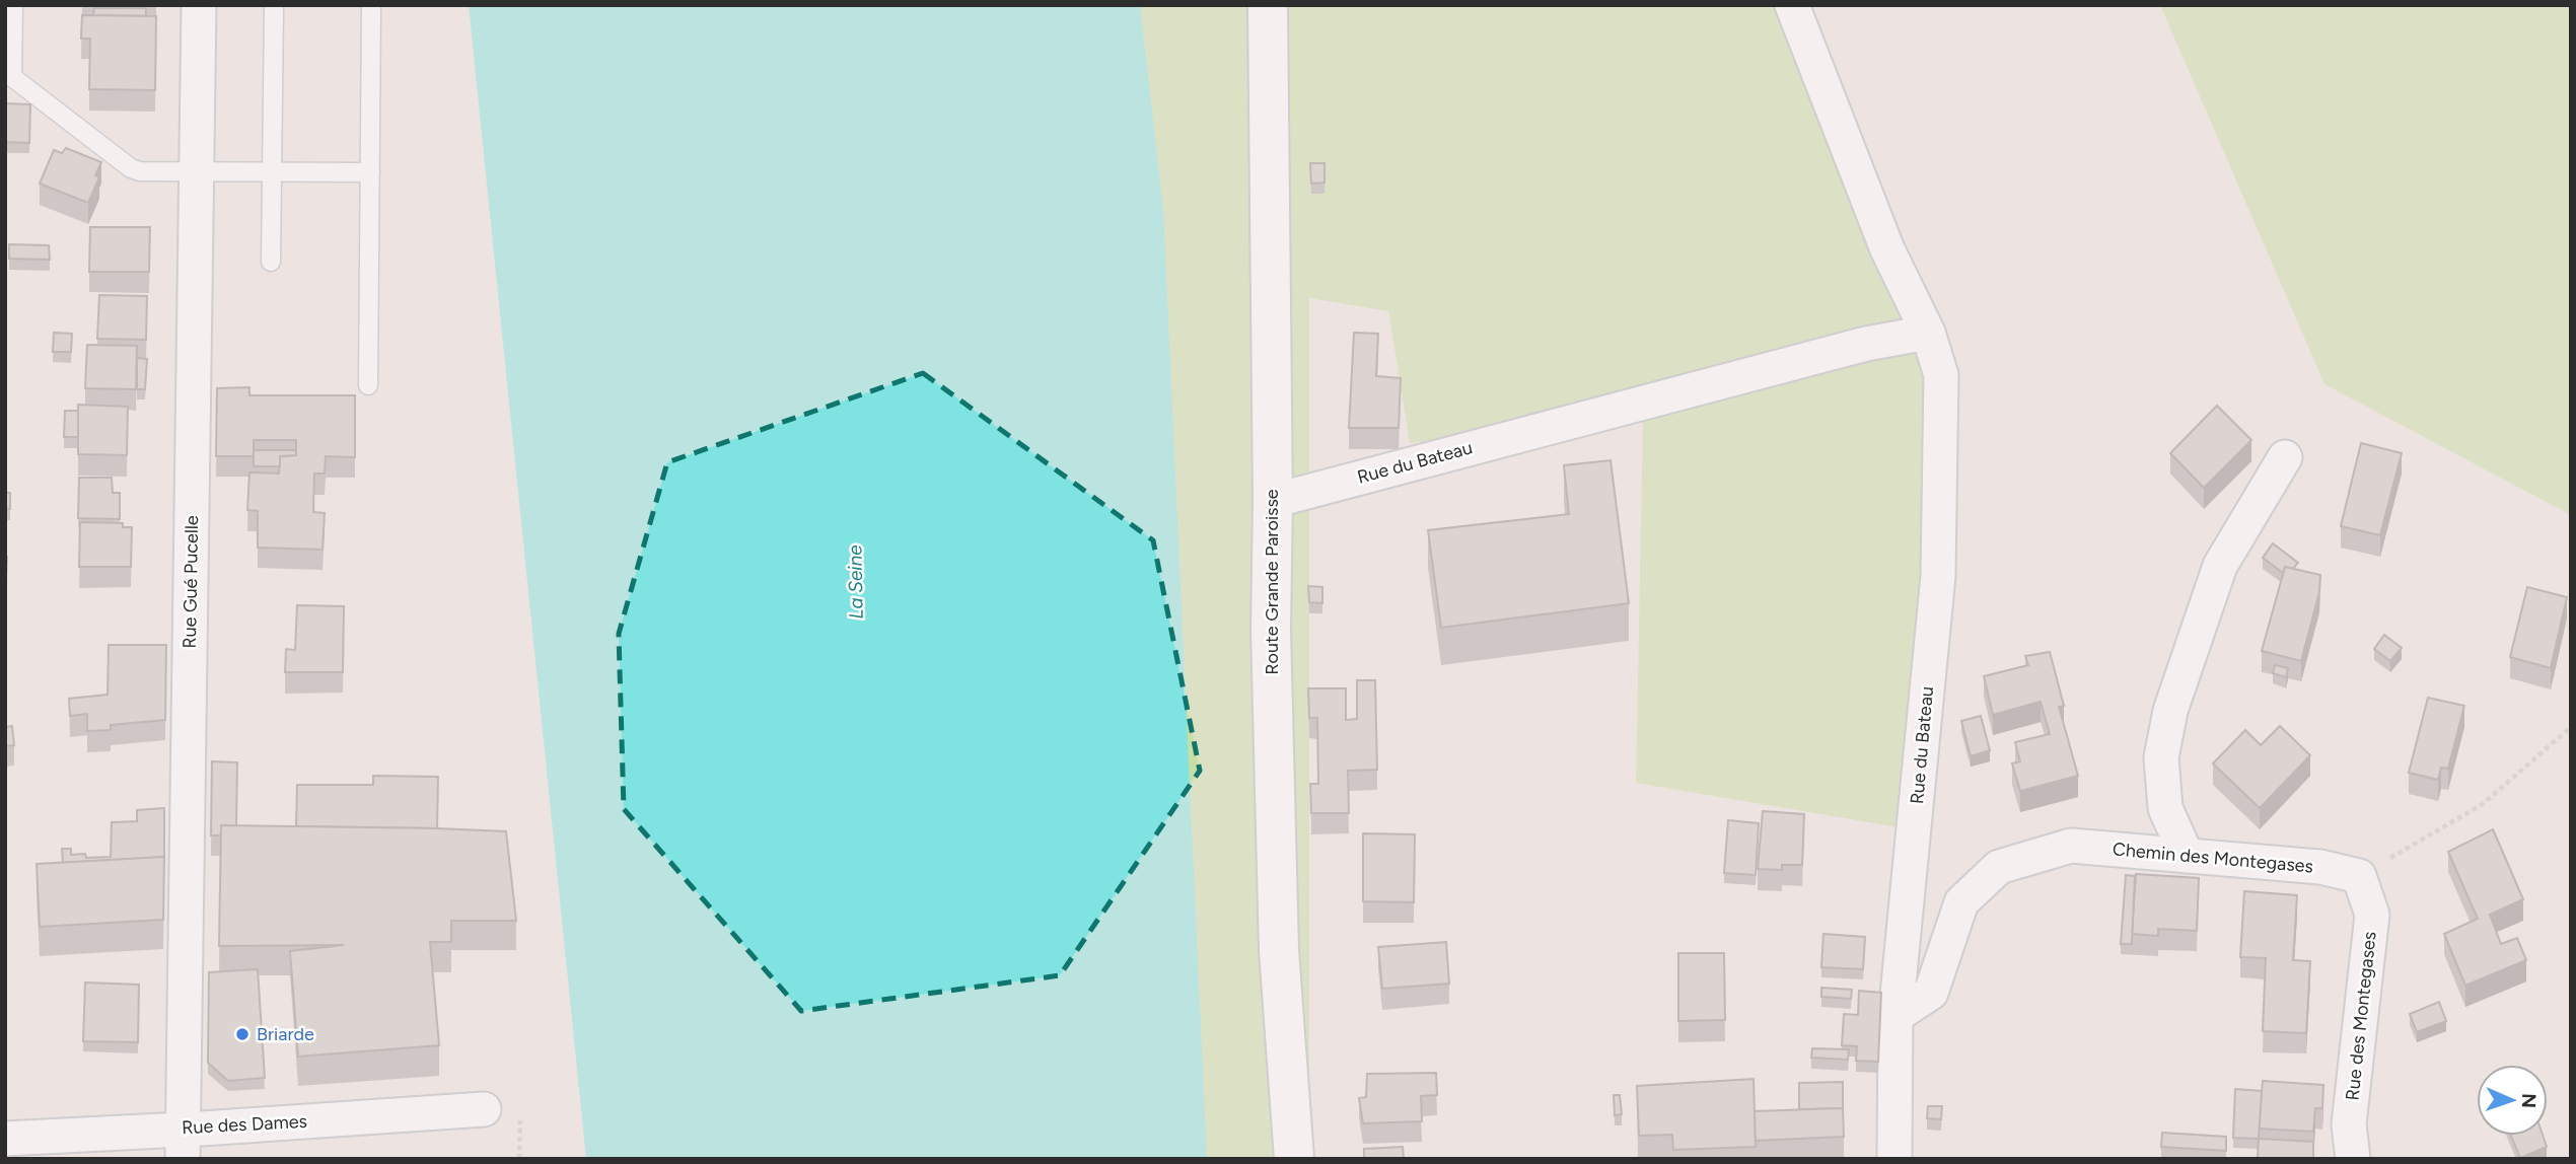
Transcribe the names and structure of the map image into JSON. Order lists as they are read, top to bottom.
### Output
{
  "streets": {
    "main road": ["Route Grande Paroisse"],
    "street": [
      "Rue du Bateau",
      "Rue Gué Pucelle",
      "Chemin des Montegases",
      "Rue des Montegases",
      "Rue des Dames"
    ]
  },
  "crossings": [
    ["Rue du Bateau", "Route Grande Paroisse"],
    ["Rue du Bateau", "Chemin des Montegases"],
    ["Rue Gué Pucelle", "Rue des Dames"],
    ["Chemin des Montegases", "Rue des Montegases"]
  ],
  "water": ["La Seine"],
  "places": ["Briarde"],
  "north": "right"
}
